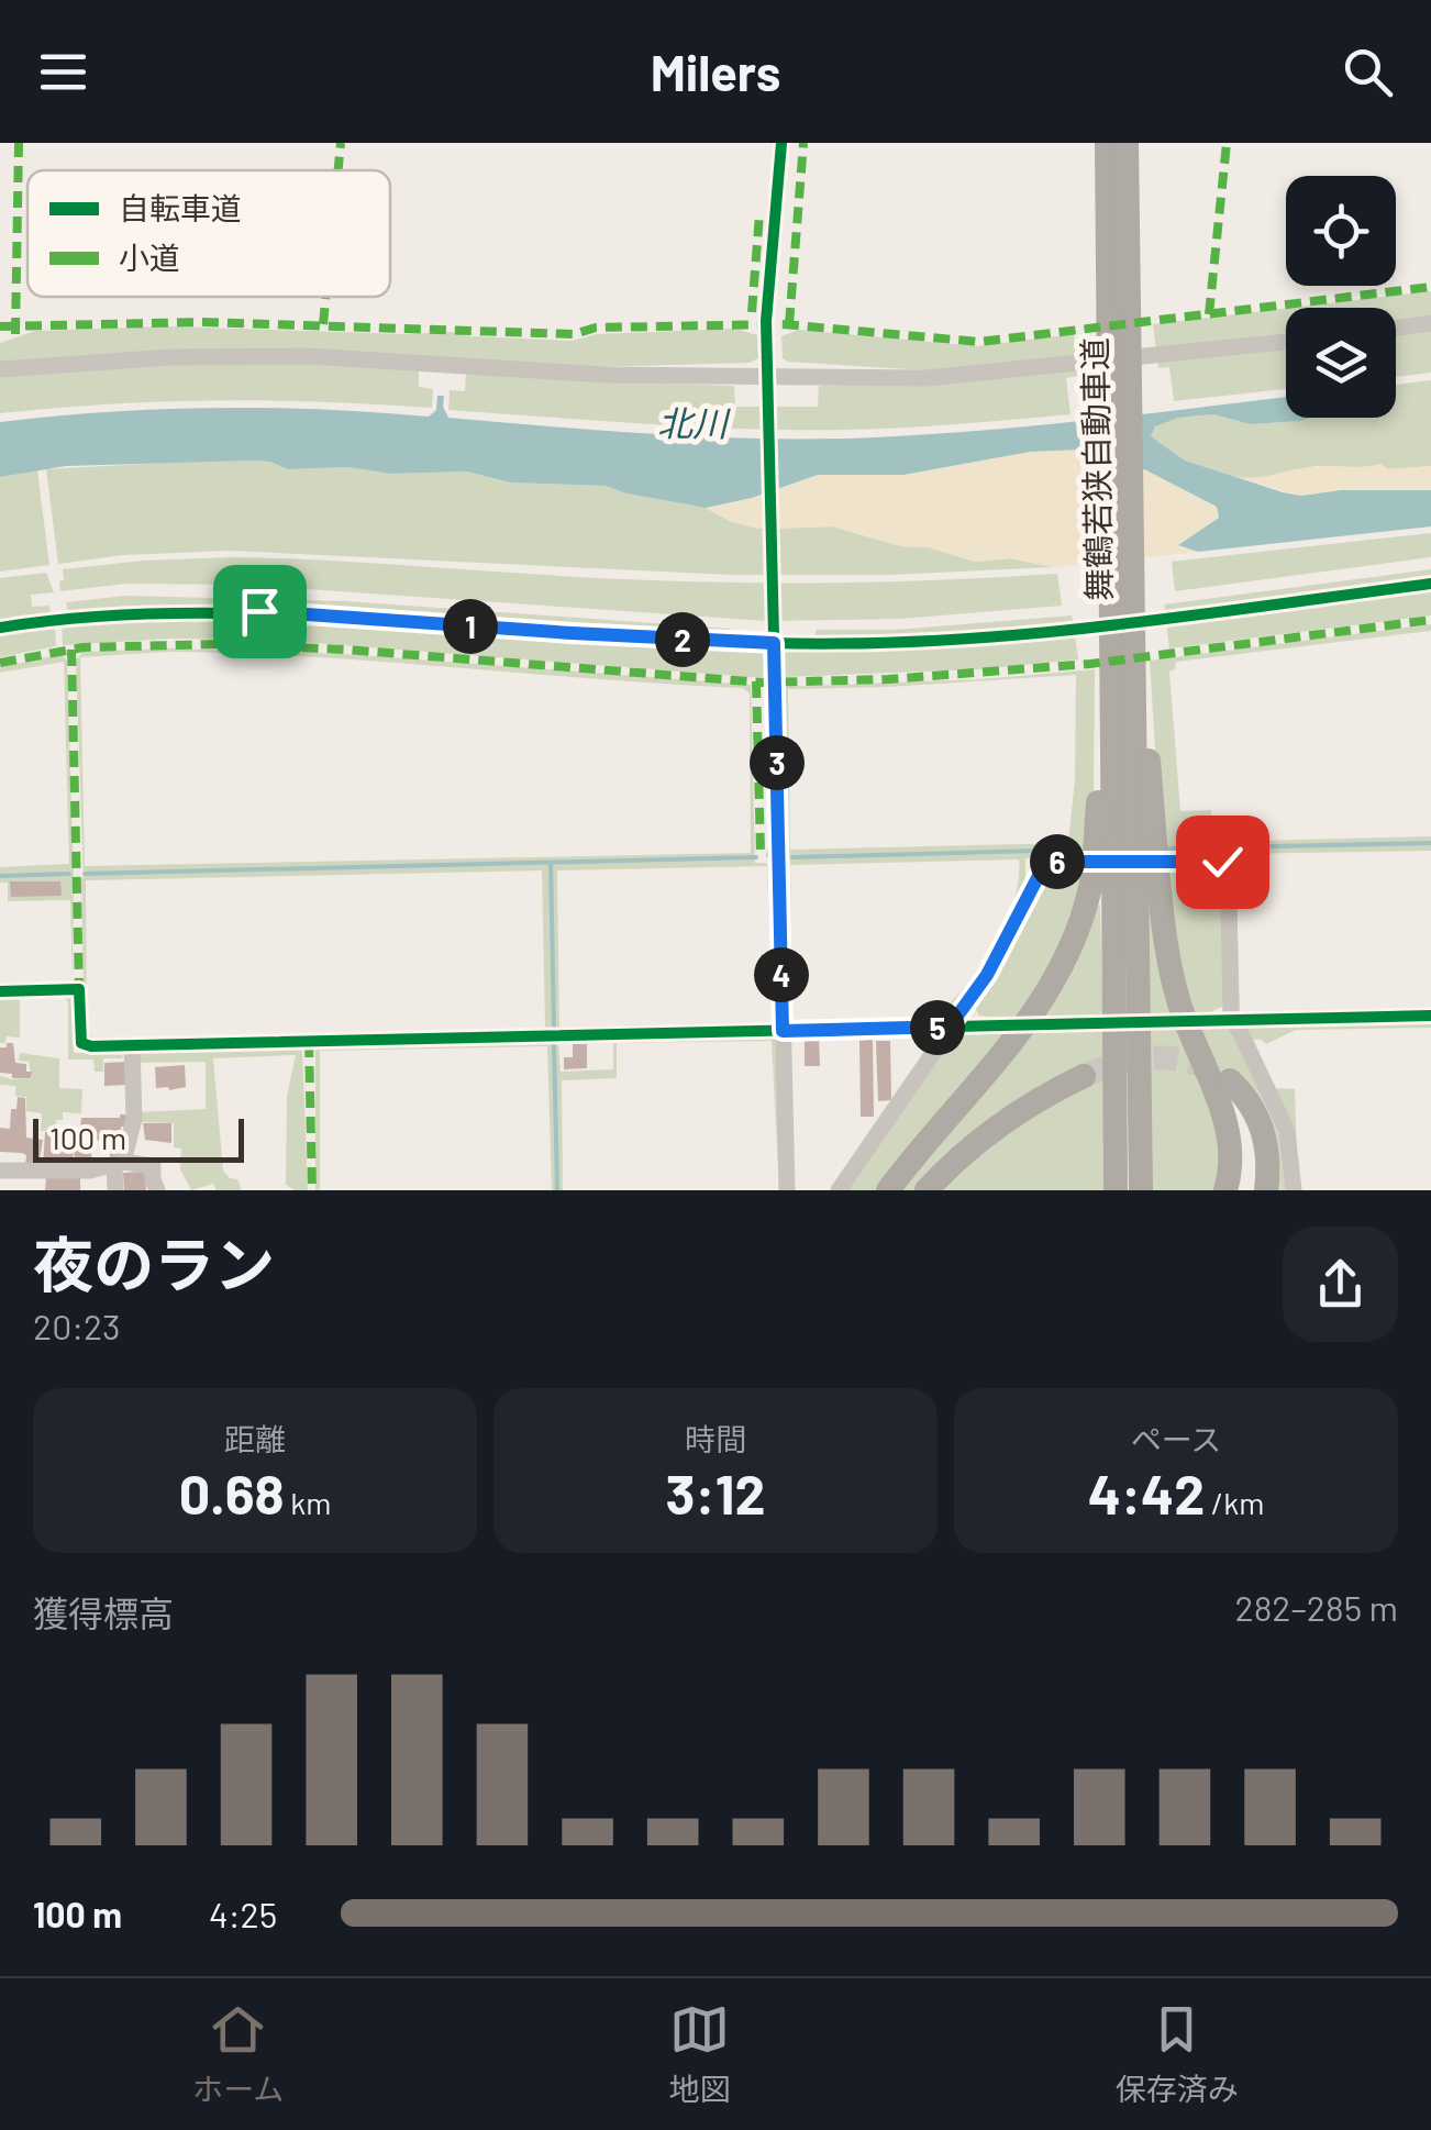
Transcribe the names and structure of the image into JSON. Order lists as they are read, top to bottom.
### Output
{
  "streets": {
    "highway": ["舞鶴若狭自動車道"]
  },
  "water": ["北川"],
  "legend": ["自転車道", "小道"],
  "scale_bar": "100 m",
  "page": {
    "header": "Milers",
    "pins": [
      "1",
      "2",
      "3",
      "6",
      "4",
      "5"
    ],
    "scale": "100 m",
    "heading": ["夜のラン", "20:23"],
    "stats": [
      ["距離", "0.68 km"],
      ["時間", "3:12"],
      ["ペース", "4:42 /km"]
    ],
    "chart": ["獲得標高", "282–285 m"],
    "list": [
      {
        "name": "100 m",
        "note": "4:25"
      }
    ],
    "tabs": ["ホーム", "地図", "保存済み"]
  }
}
